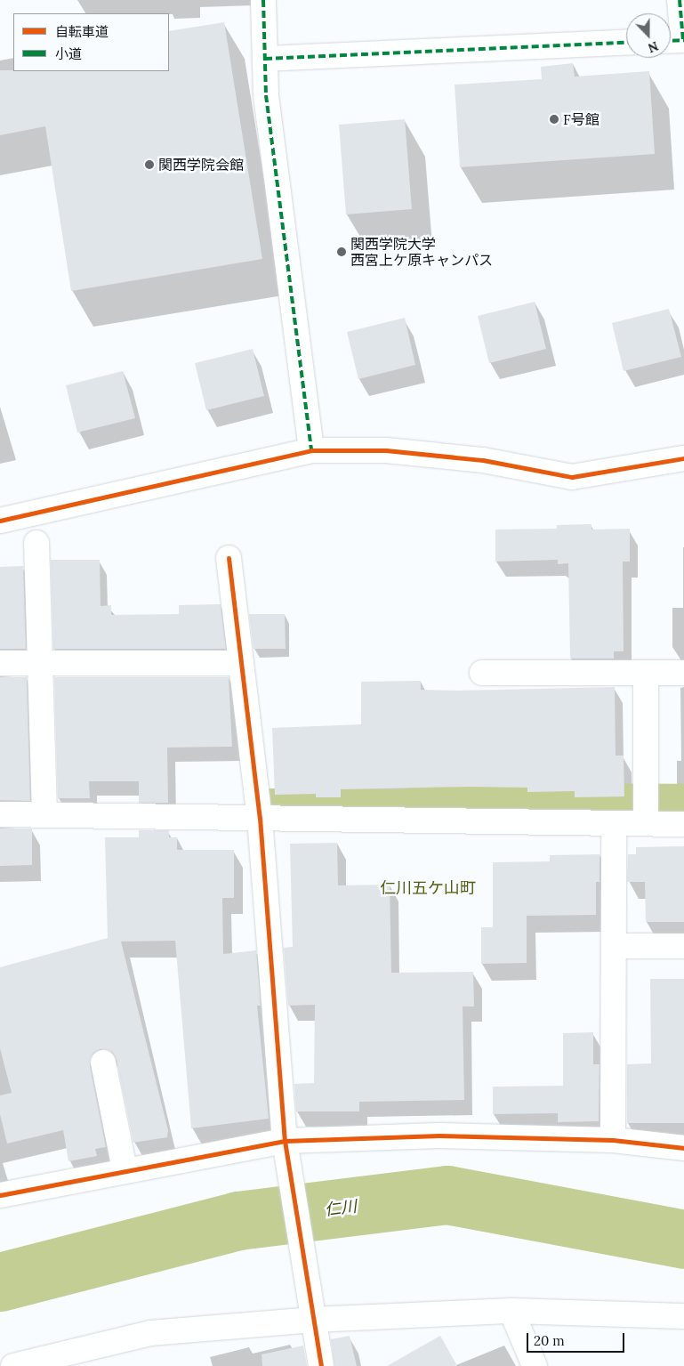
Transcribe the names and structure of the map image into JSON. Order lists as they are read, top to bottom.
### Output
{
  "districts": ["仁川五ケ山町"],
  "water": ["仁川"],
  "places": ["F号館", "関西学院会館", "関西学院大学 西宮上ケ原キャンパス"],
  "legend": ["自転車道", "小道"],
  "scale_bar": "20 m",
  "north": "bottom"
}
